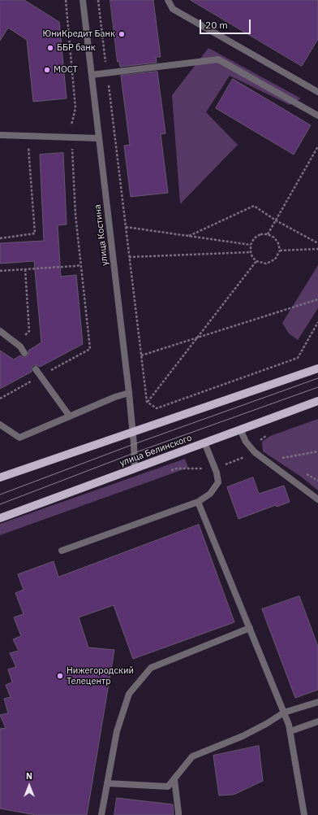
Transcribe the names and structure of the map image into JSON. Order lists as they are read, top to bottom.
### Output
{
  "streets": {
    "main road": ["улица Белинского"],
    "street": ["улица Костина"]
  },
  "crossings": [
    ["улица Костина", "улица Белинского"]
  ],
  "places": [
    "ЮниКредит Банк",
    "ББР банк",
    "МОСТ",
    "Нижегородский Телецентр"
  ],
  "scale_bar": "20 m",
  "north": "top"
}
